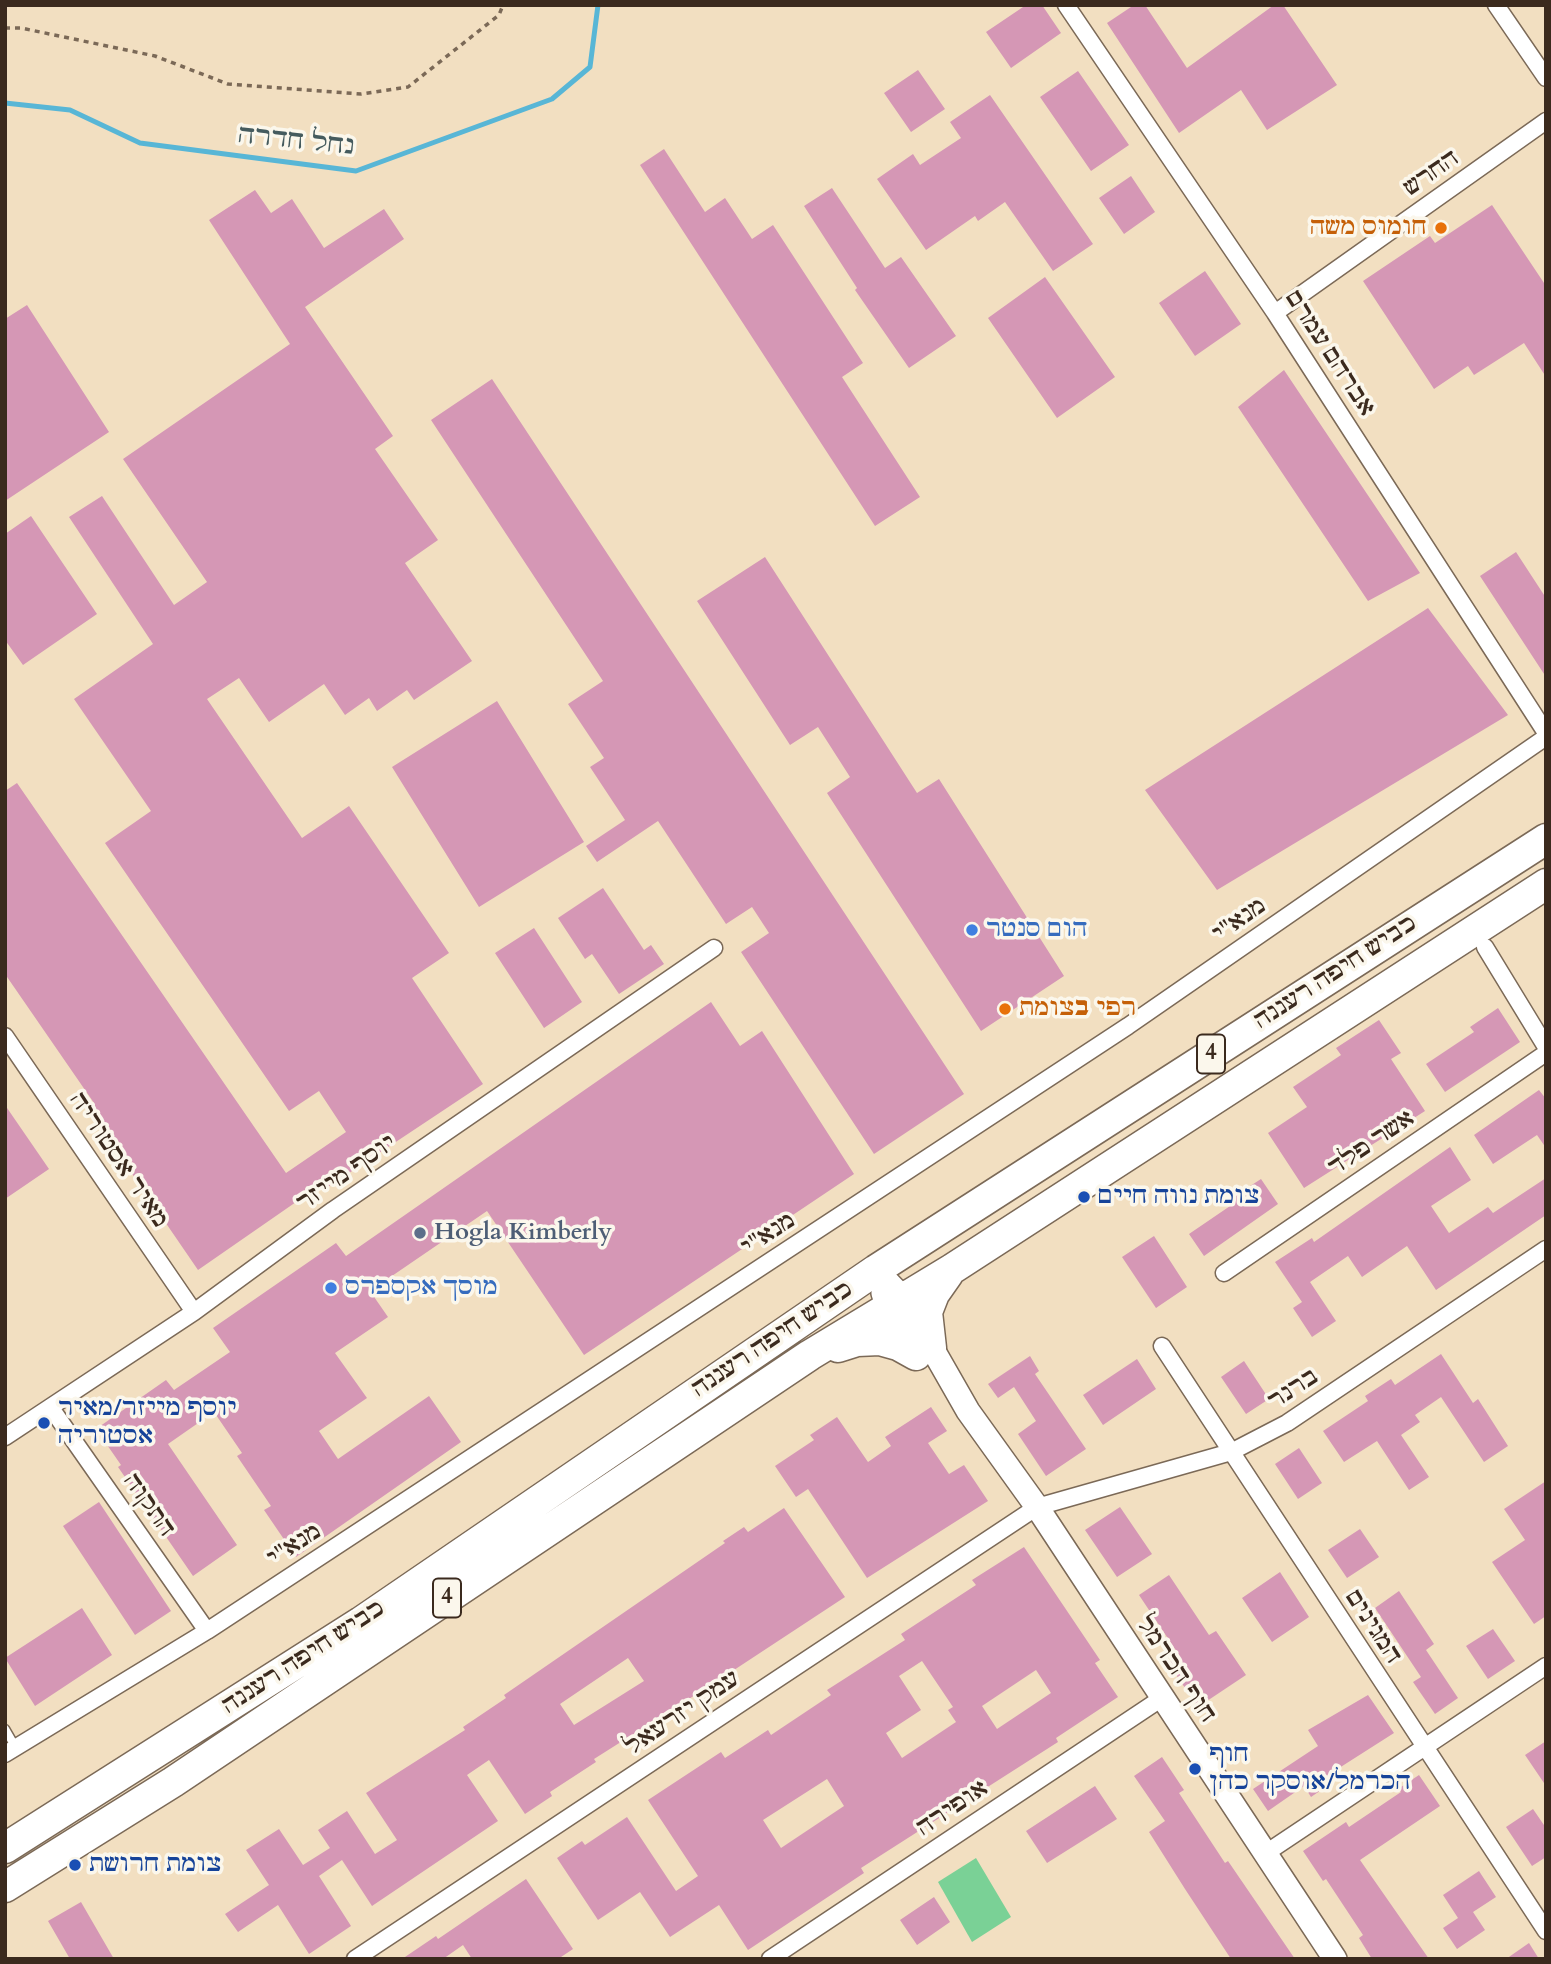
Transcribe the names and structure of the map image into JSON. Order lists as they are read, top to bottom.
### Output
{
  "streets": {
    "highway": ["כביש חיפה רעננה", "4"],
    "street": [
      "החרש",
      "אברהם עמרם",
      "מנא\"י",
      "אשר פלד",
      "מאיר אסטוריה",
      "יוסף מייזר",
      "ברנר",
      "התקוה",
      "המגינים",
      "חוף הכרמל",
      "עמק יזרעאל",
      "אופירה"
    ]
  },
  "crossings": [
    ["החרש", "אברהם עמרם"],
    ["אברהם עמרם", "מנא\"י"],
    ["מנא\"י", "התקוה"],
    ["כביש חיפה רעננה", "חוף הכרמל"],
    ["מאיר אסטוריה", "יוסף מייזר"],
    ["יוסף מייזר", "התקוה"],
    ["ברנר", "המגינים"],
    ["ברנר", "חוף הכרמל"],
    ["ברנר", "עמק יזרעאל"],
    ["חוף הכרמל", "עמק יזרעאל"],
    ["חוף הכרמל", "אופירה"]
  ],
  "water": ["נחל חדרה"],
  "places": [
    "חומוס משה",
    "הום סנטר",
    "רפי בצומת",
    "צומת נווה חיים",
    "Hogla Kimberly",
    "מוסך אקספרס",
    "יוסף מייזר/מאיר אסטוריה",
    "חוף הכרמל/אוסקר כהן",
    "צומת חרושת"
  ]
}
